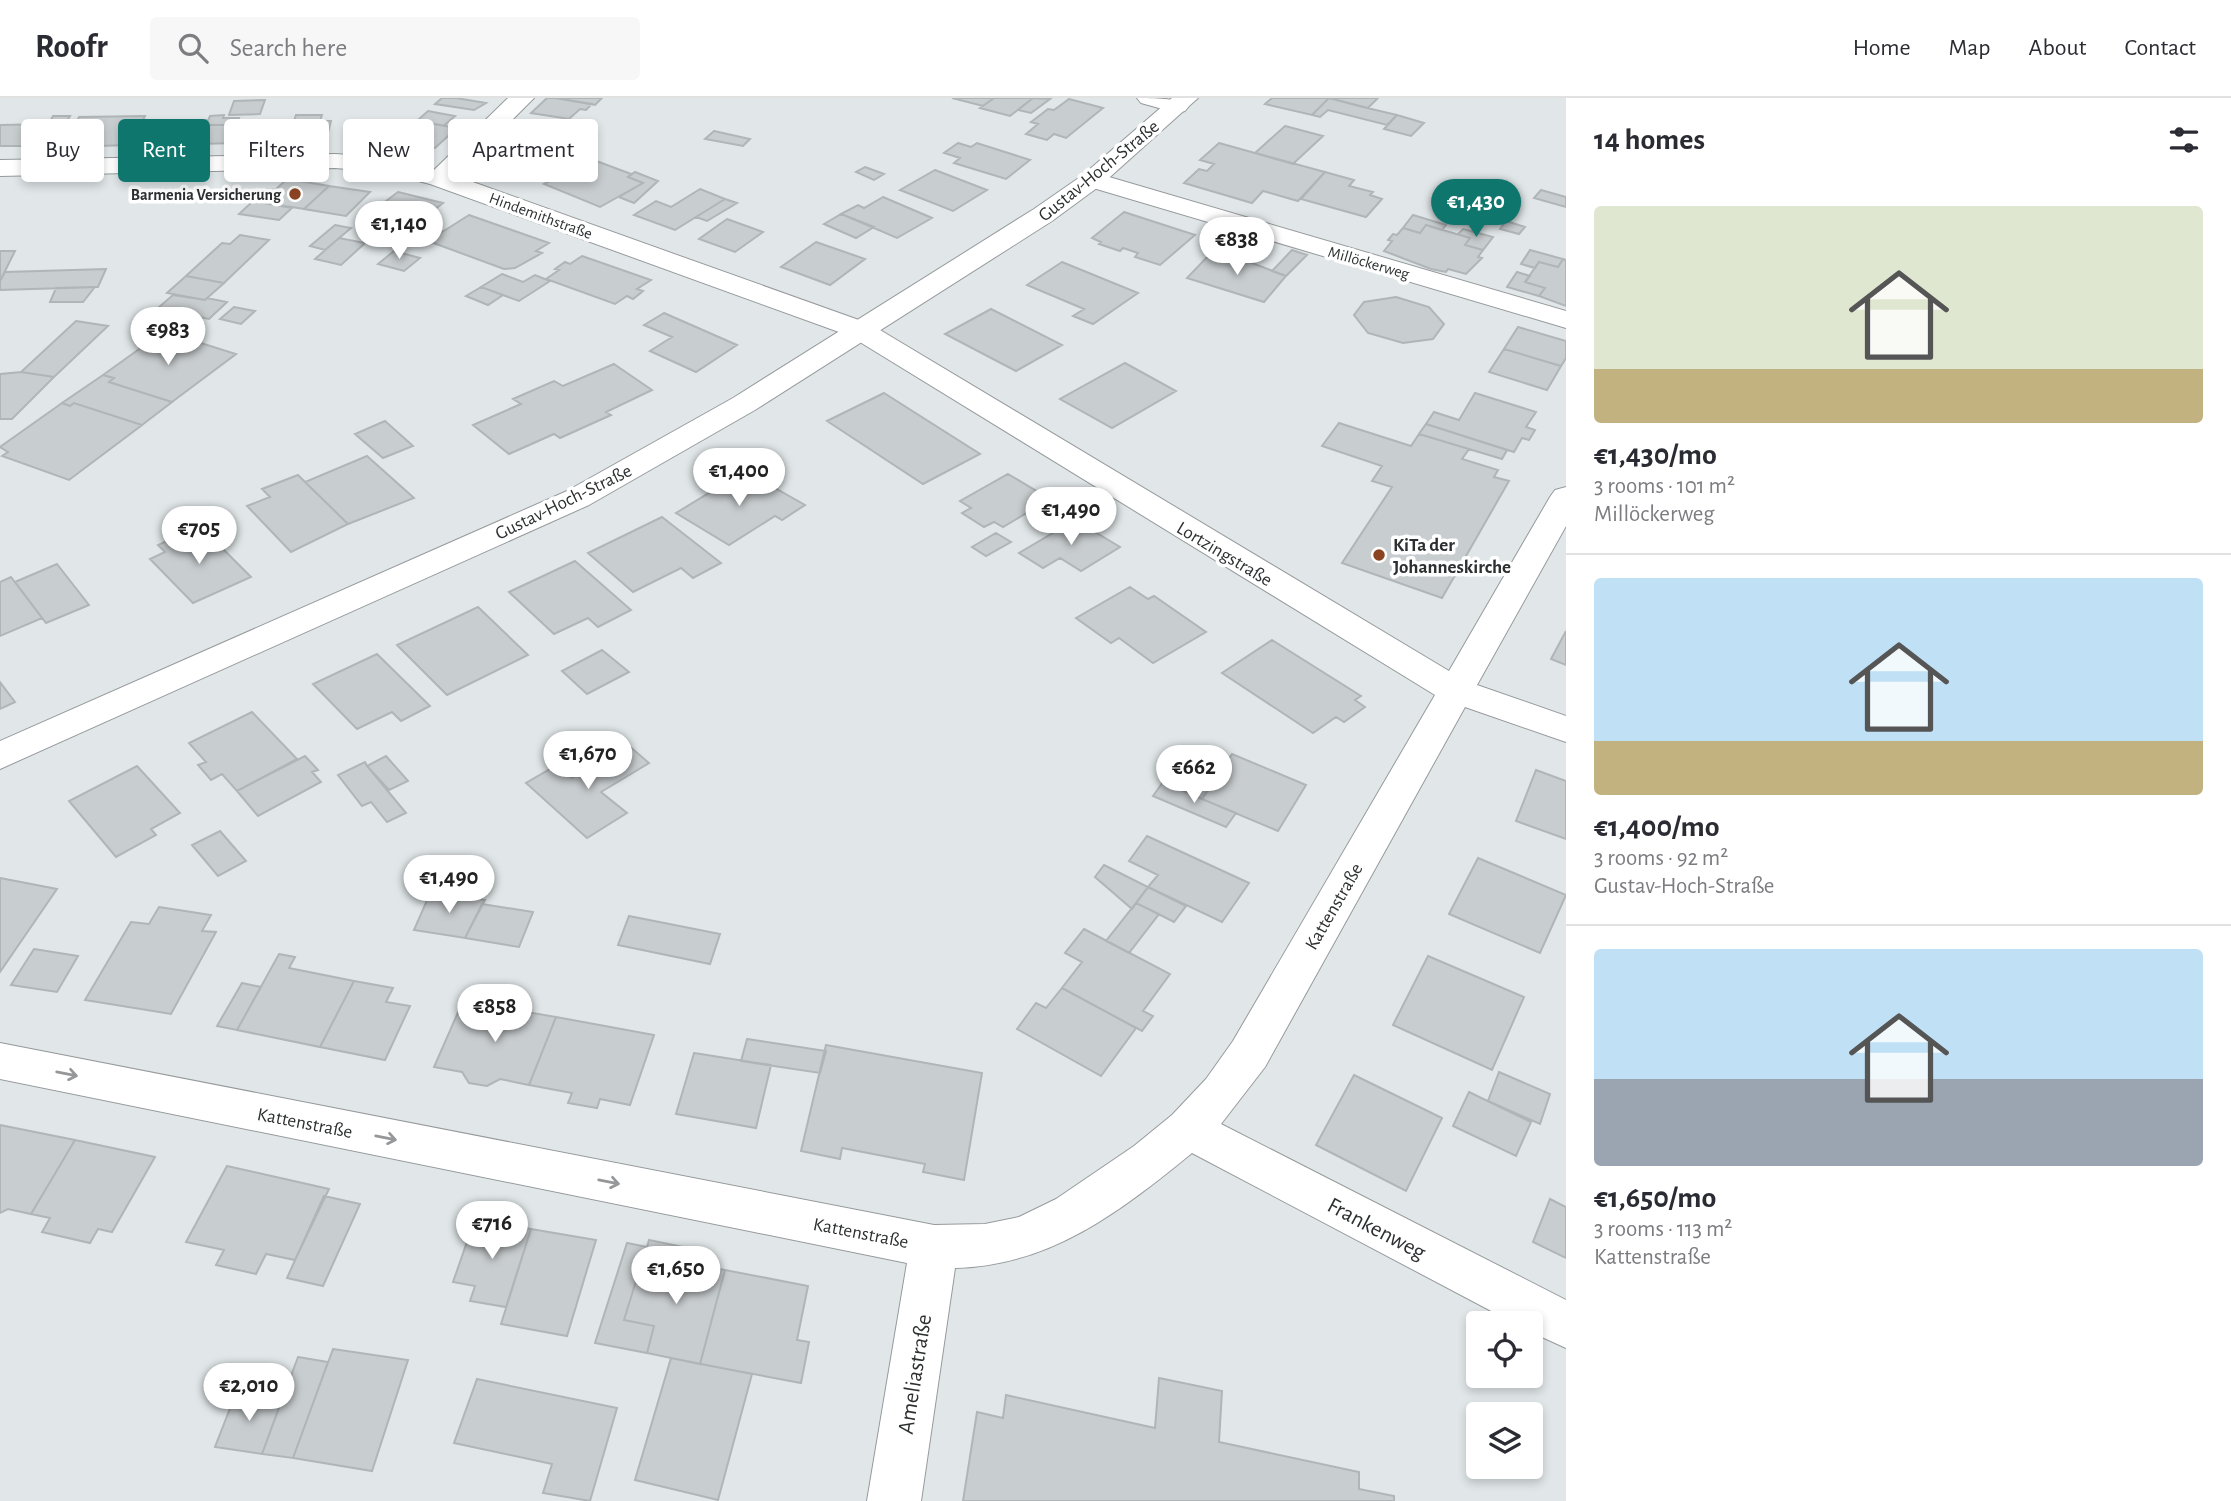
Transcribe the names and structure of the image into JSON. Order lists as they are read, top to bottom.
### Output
{
  "streets": {
    "street": [
      "Gustav-Hoch-Straße",
      "Hindemithstraße",
      "Millöckerweg",
      "Lortzingstraße",
      "Kattenstraße",
      "Frankenweg",
      "Ameliastraße"
    ]
  },
  "crossings": [
    ["Gustav-Hoch-Straße", "Hindemithstraße"],
    ["Gustav-Hoch-Straße", "Millöckerweg"],
    ["Gustav-Hoch-Straße", "Lortzingstraße"],
    ["Hindemithstraße", "Lortzingstraße"],
    ["Lortzingstraße", "Kattenstraße"],
    ["Kattenstraße", "Frankenweg"],
    ["Kattenstraße", "Ameliastraße"]
  ],
  "one_way": ["Kattenstraße"],
  "places": ["Barmenia Versicherung", "KiTa der Johanneskirche"],
  "page": {
    "header": "Roofr",
    "search": "Search here",
    "nav": [
      "Home",
      "Map",
      "About",
      "Contact"
    ],
    "heading": "14 homes",
    "chip": [
      "Buy",
      "Rent",
      "Filters",
      "New",
      "Apartment"
    ],
    "price": [
      "€1,430",
      "€1,140",
      "€838",
      "€983",
      "€1,400",
      "€1,490",
      "€705",
      "€1,670",
      "€662",
      "€1,490",
      "€858",
      "€716",
      "€1,650",
      "€2,010"
    ],
    "list": [
      {
        "name": "€1,430/mo",
        "note": "3 rooms · 101 m² · Millöckerweg"
      },
      {
        "name": "€1,400/mo",
        "note": "3 rooms · 92 m² · Gustav-Hoch-Straße"
      },
      {
        "name": "€1,650/mo",
        "note": "3 rooms · 113 m² · Kattenstraße"
      }
    ]
  }
}
